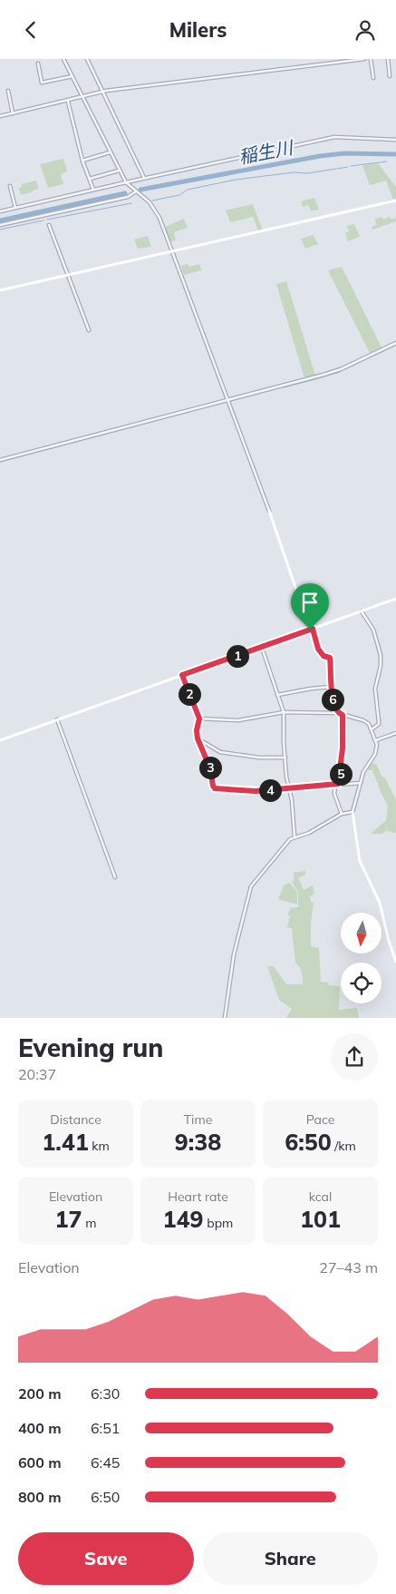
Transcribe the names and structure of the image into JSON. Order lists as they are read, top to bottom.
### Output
{
  "water": ["稲生川"],
  "north": "bottom",
  "page": {
    "header": "Milers",
    "pins": [
      "1",
      "2",
      "6",
      "3",
      "5",
      "4"
    ],
    "heading": ["Evening run", "20:37"],
    "stats": [
      ["Distance", "1.41 km"],
      ["Time", "9:38"],
      ["Pace", "6:50 /km"],
      ["Elevation", "17 m"],
      ["Heart rate", "149 bpm"],
      ["kcal", "101"]
    ],
    "chart": ["Elevation", "27–43 m"],
    "list": [
      {
        "name": "200 m",
        "note": "6:30"
      },
      {
        "name": "400 m",
        "note": "6:51"
      },
      {
        "name": "600 m",
        "note": "6:45"
      },
      {
        "name": "800 m",
        "note": "6:50"
      }
    ],
    "buttons": ["Save", "Share"]
  }
}
